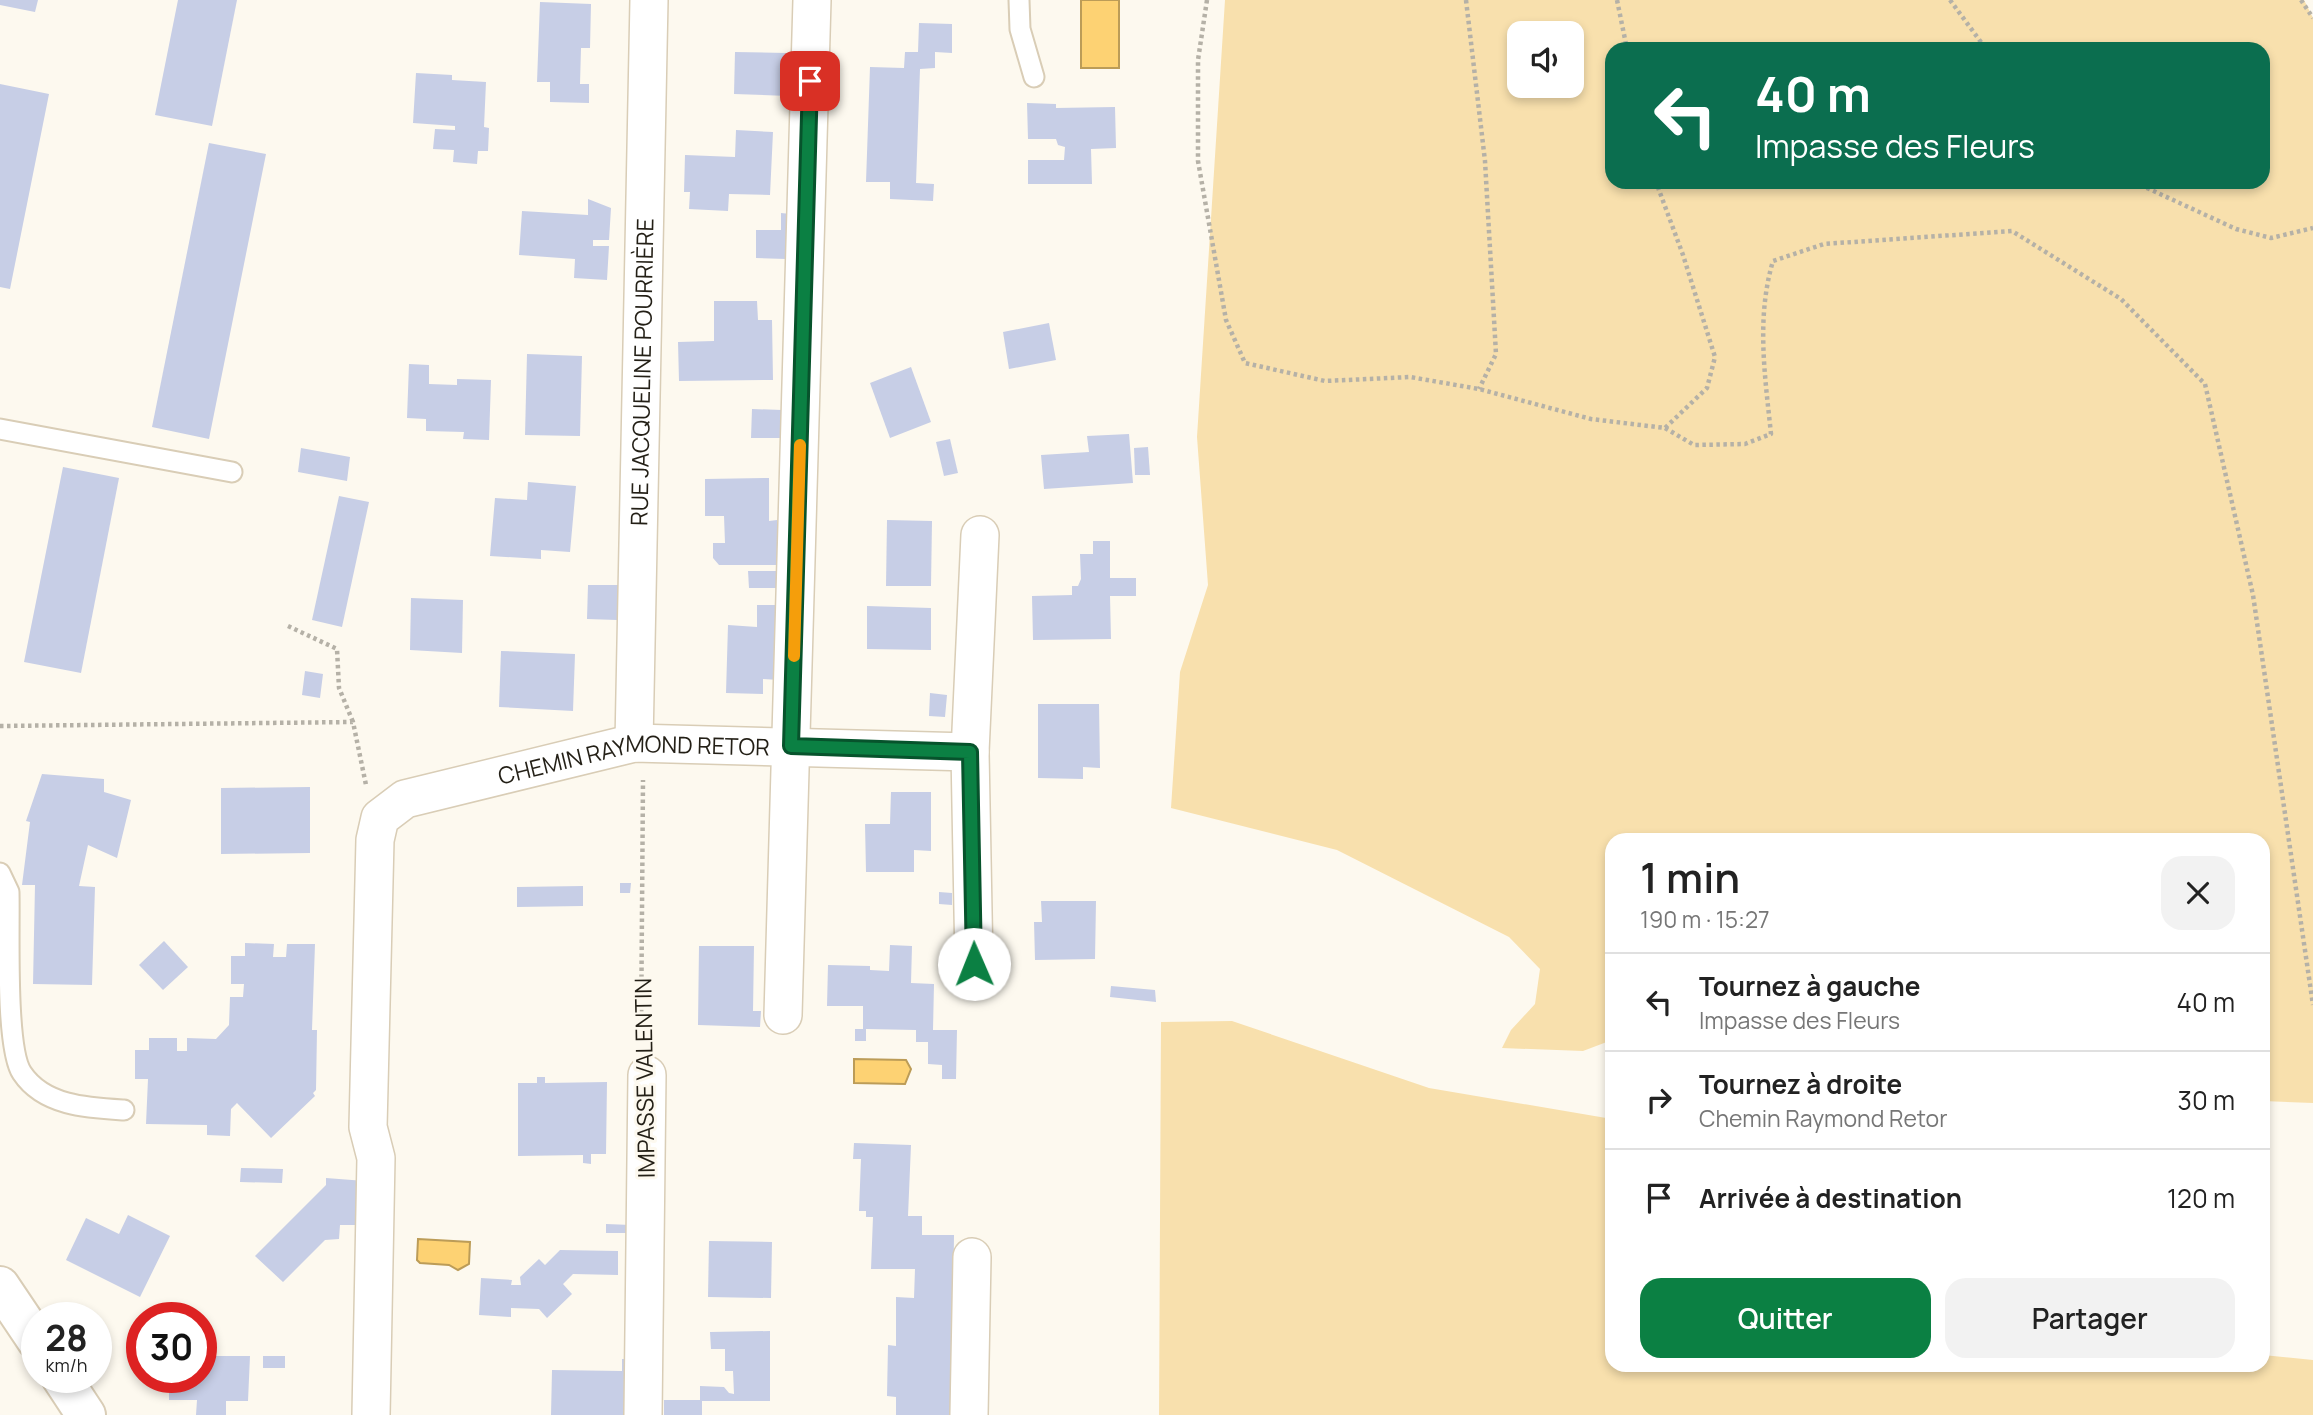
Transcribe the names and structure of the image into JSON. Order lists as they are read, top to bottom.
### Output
{
  "streets": {
    "street": ["RUE JACQUELINE POURRIÈRE", "CHEMIN RAYMOND RETOR", "IMPASSE VALENTIN"]
  },
  "crossings": [
    ["RUE JACQUELINE POURRIÈRE", "CHEMIN RAYMOND RETOR"],
    ["RUE JACQUELINE POURRIÈRE", "IMPASSE VALENTIN"],
    ["CHEMIN RAYMOND RETOR", "IMPASSE VALENTIN"]
  ],
  "page": {
    "turn": ["40 m", "Impasse des Fleurs"],
    "heading": ["1 min", "190 m · 15:27"],
    "list": [
      {
        "name": "Tournez à gauche",
        "note": "Impasse des Fleurs",
        "value": "40 m"
      },
      {
        "name": "Tournez à droite",
        "note": "Chemin Raymond Retor",
        "value": "30 m"
      },
      {
        "name": "Arrivée à destination",
        "value": "120 m"
      }
    ],
    "buttons": ["Quitter", "Partager"],
    "speed": "28 km/h",
    "limit": "30"
  }
}
